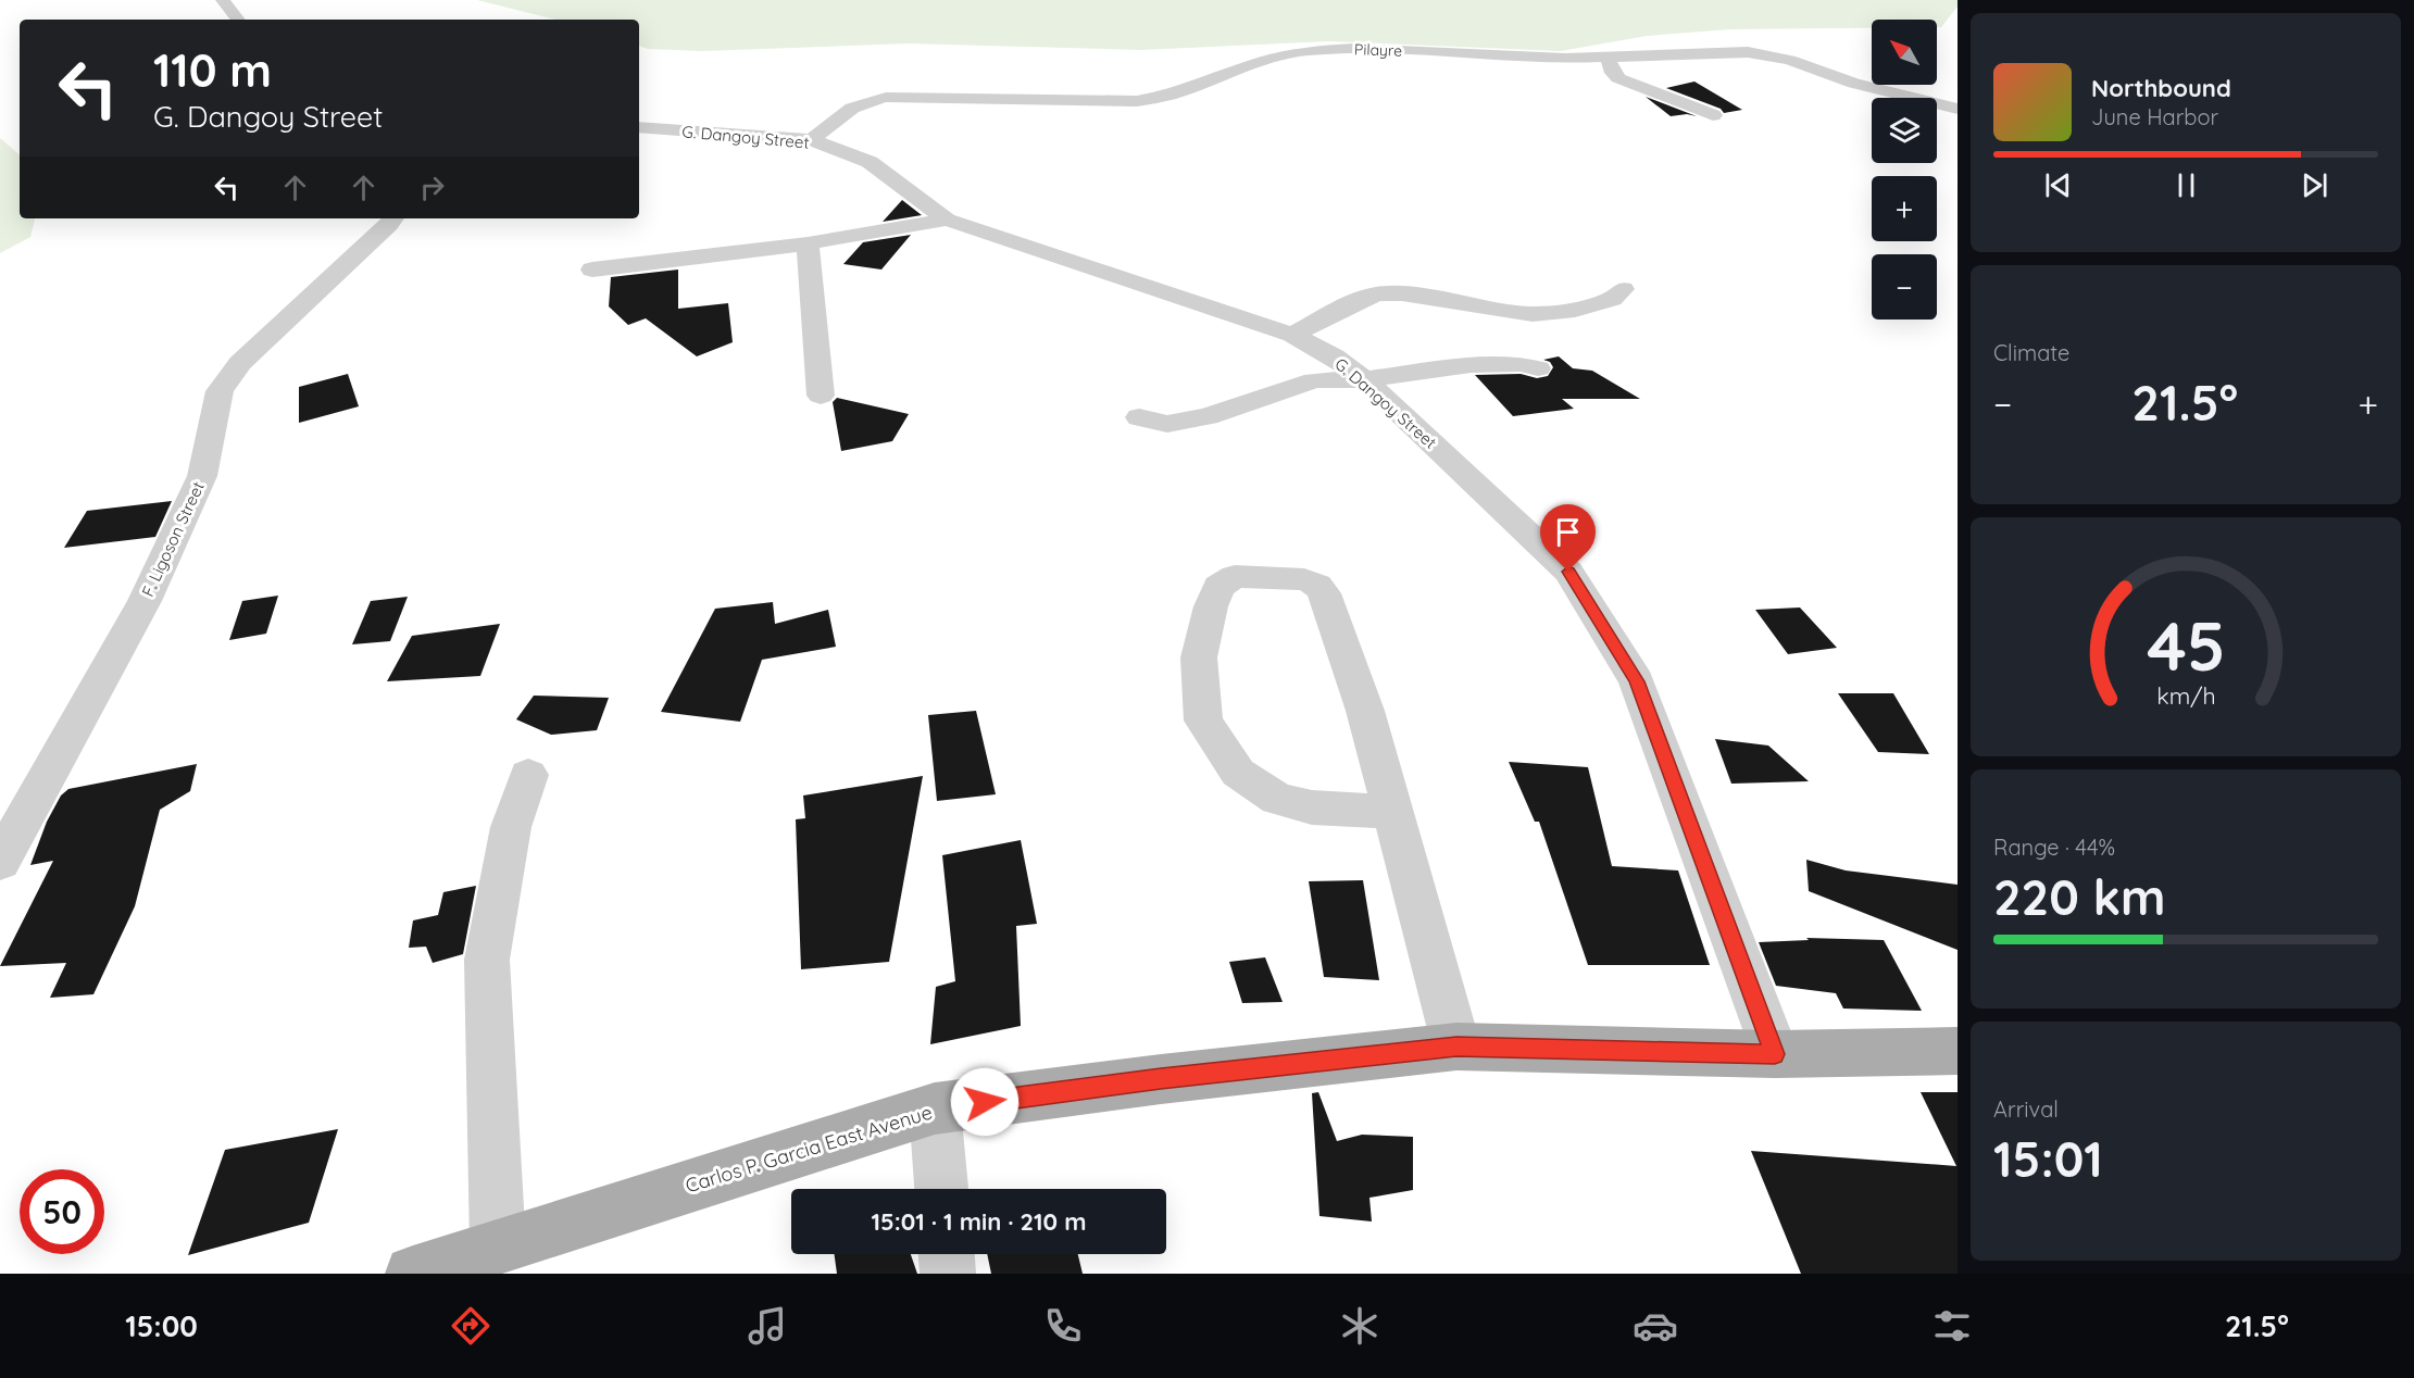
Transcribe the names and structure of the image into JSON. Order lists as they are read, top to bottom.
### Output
{
  "streets": {
    "main road": ["Carlos P. Garcia East Avenue"],
    "street": ["Pilayre", "G. Dangoy Street", "F. Ligoson Street"]
  },
  "crossings": [
    ["Pilayre", "G. Dangoy Street"],
    ["G. Dangoy Street", "Carlos P. Garcia East Avenue"]
  ],
  "north": "top left",
  "page": {
    "map_buttons": ["+", "−"],
    "turn": ["110 m", "G. Dangoy Street"],
    "song": ["Northbound", "June Harbor"],
    "tile": [
      "Climate",
      ["Range · 44%", "220 km"],
      ["Arrival", "15:01"]
    ],
    "heat": ["−", "21.5°", "+"],
    "limit": "50",
    "trip": "15:01 · 1 min · 210 m",
    "tabs": ["15:00", "21.5°"],
    "gauge": ["45", "km/h"]
  }
}
